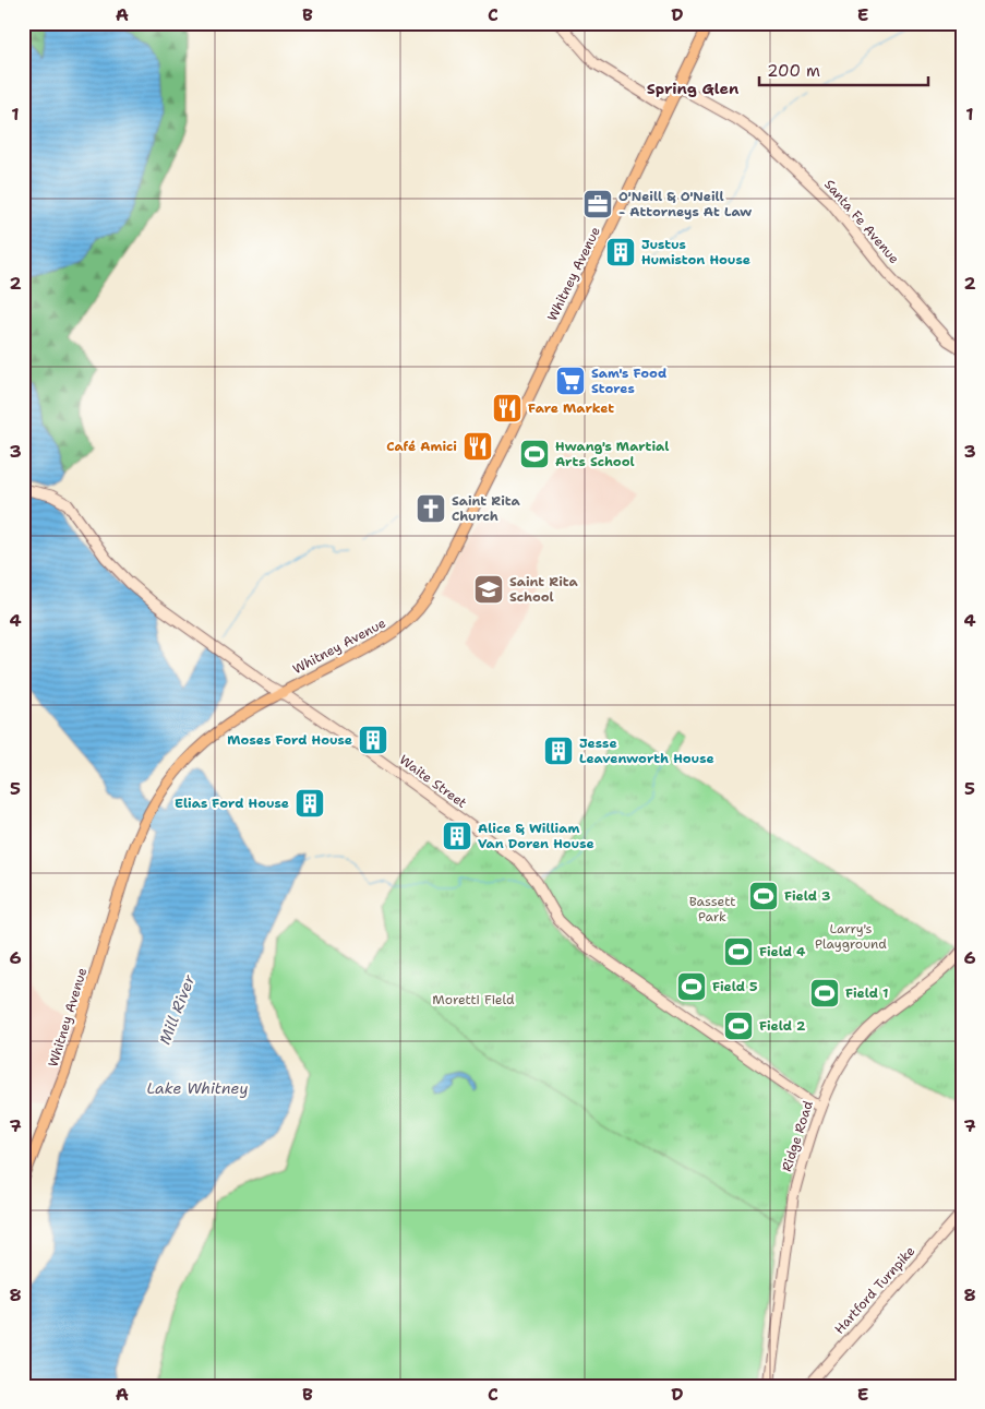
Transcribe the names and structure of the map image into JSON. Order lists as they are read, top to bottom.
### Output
{
  "streets": {
    "main road": [
      "Santa Fe Avenue",
      "Whitney Avenue",
      "Waite Street",
      "Ridge Road",
      "Hartford Turnpike"
    ]
  },
  "crossings": [
    ["Santa Fe Avenue", "Whitney Avenue"],
    ["Whitney Avenue", "Waite Street"],
    ["Waite Street", "Ridge Road"]
  ],
  "districts": ["Spring Glen"],
  "water": ["Mill River", "Lake Whitney"],
  "parks": ["Bassett Park", "Larry's Playground", "Moretti Field"],
  "places": {
    "office": ["O'Neill & O'Neill - Attorneys At Law"],
    "building": [
      "Justus Humiston House",
      "Moses Ford House",
      "Jesse Leavenworth House",
      "Elias Ford House",
      "Alice & William Van Doren House"
    ],
    "supermarket": ["Sam's Food Stores"],
    "restaurant": ["Fare Market", "Café Amici"],
    "sports": [
      "Hwang's Martial Arts School",
      "Field 3",
      "Field 4",
      "Field 5",
      "Field 1",
      "Field 2"
    ],
    "church": ["Saint Rita Church"],
    "school or university": ["Saint Rita School"]
  },
  "scale_bar": "200 m",
  "grid": {
    "columns": [
      "A",
      "B",
      "C",
      "D",
      "E"
    ],
    "rows": [
      "1",
      "2",
      "3",
      "4",
      "5",
      "6",
      "7",
      "8"
    ]
  }
}
